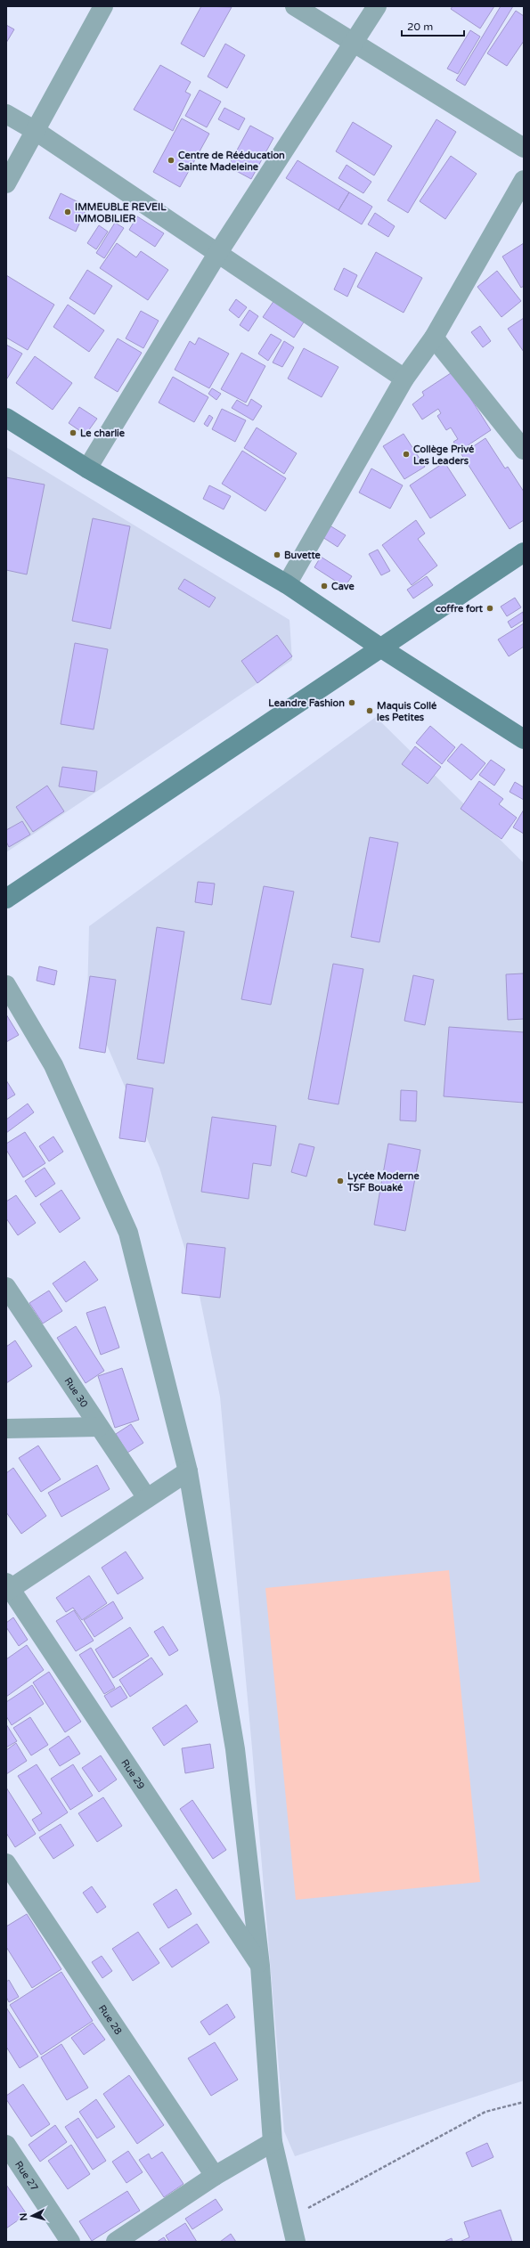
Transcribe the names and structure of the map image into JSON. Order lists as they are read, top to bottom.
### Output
{
  "streets": {
    "street": [
      "Rue 30",
      "Rue 29",
      "Rue 28",
      "Rue 27"
    ]
  },
  "places": [
    "Centre de Rééducation Sainte Madeleine",
    "IMMEUBLE REVEIL IMMOBILIER",
    "Le charlie",
    "Collège Privé Les Leaders",
    "Buvette",
    "Cave",
    "coffre fort",
    "Leandre Fashion",
    "Maquis Collé les Petites",
    "Lycée Moderne TSF Bouaké"
  ],
  "scale_bar": "20 m",
  "north": "left"
}
